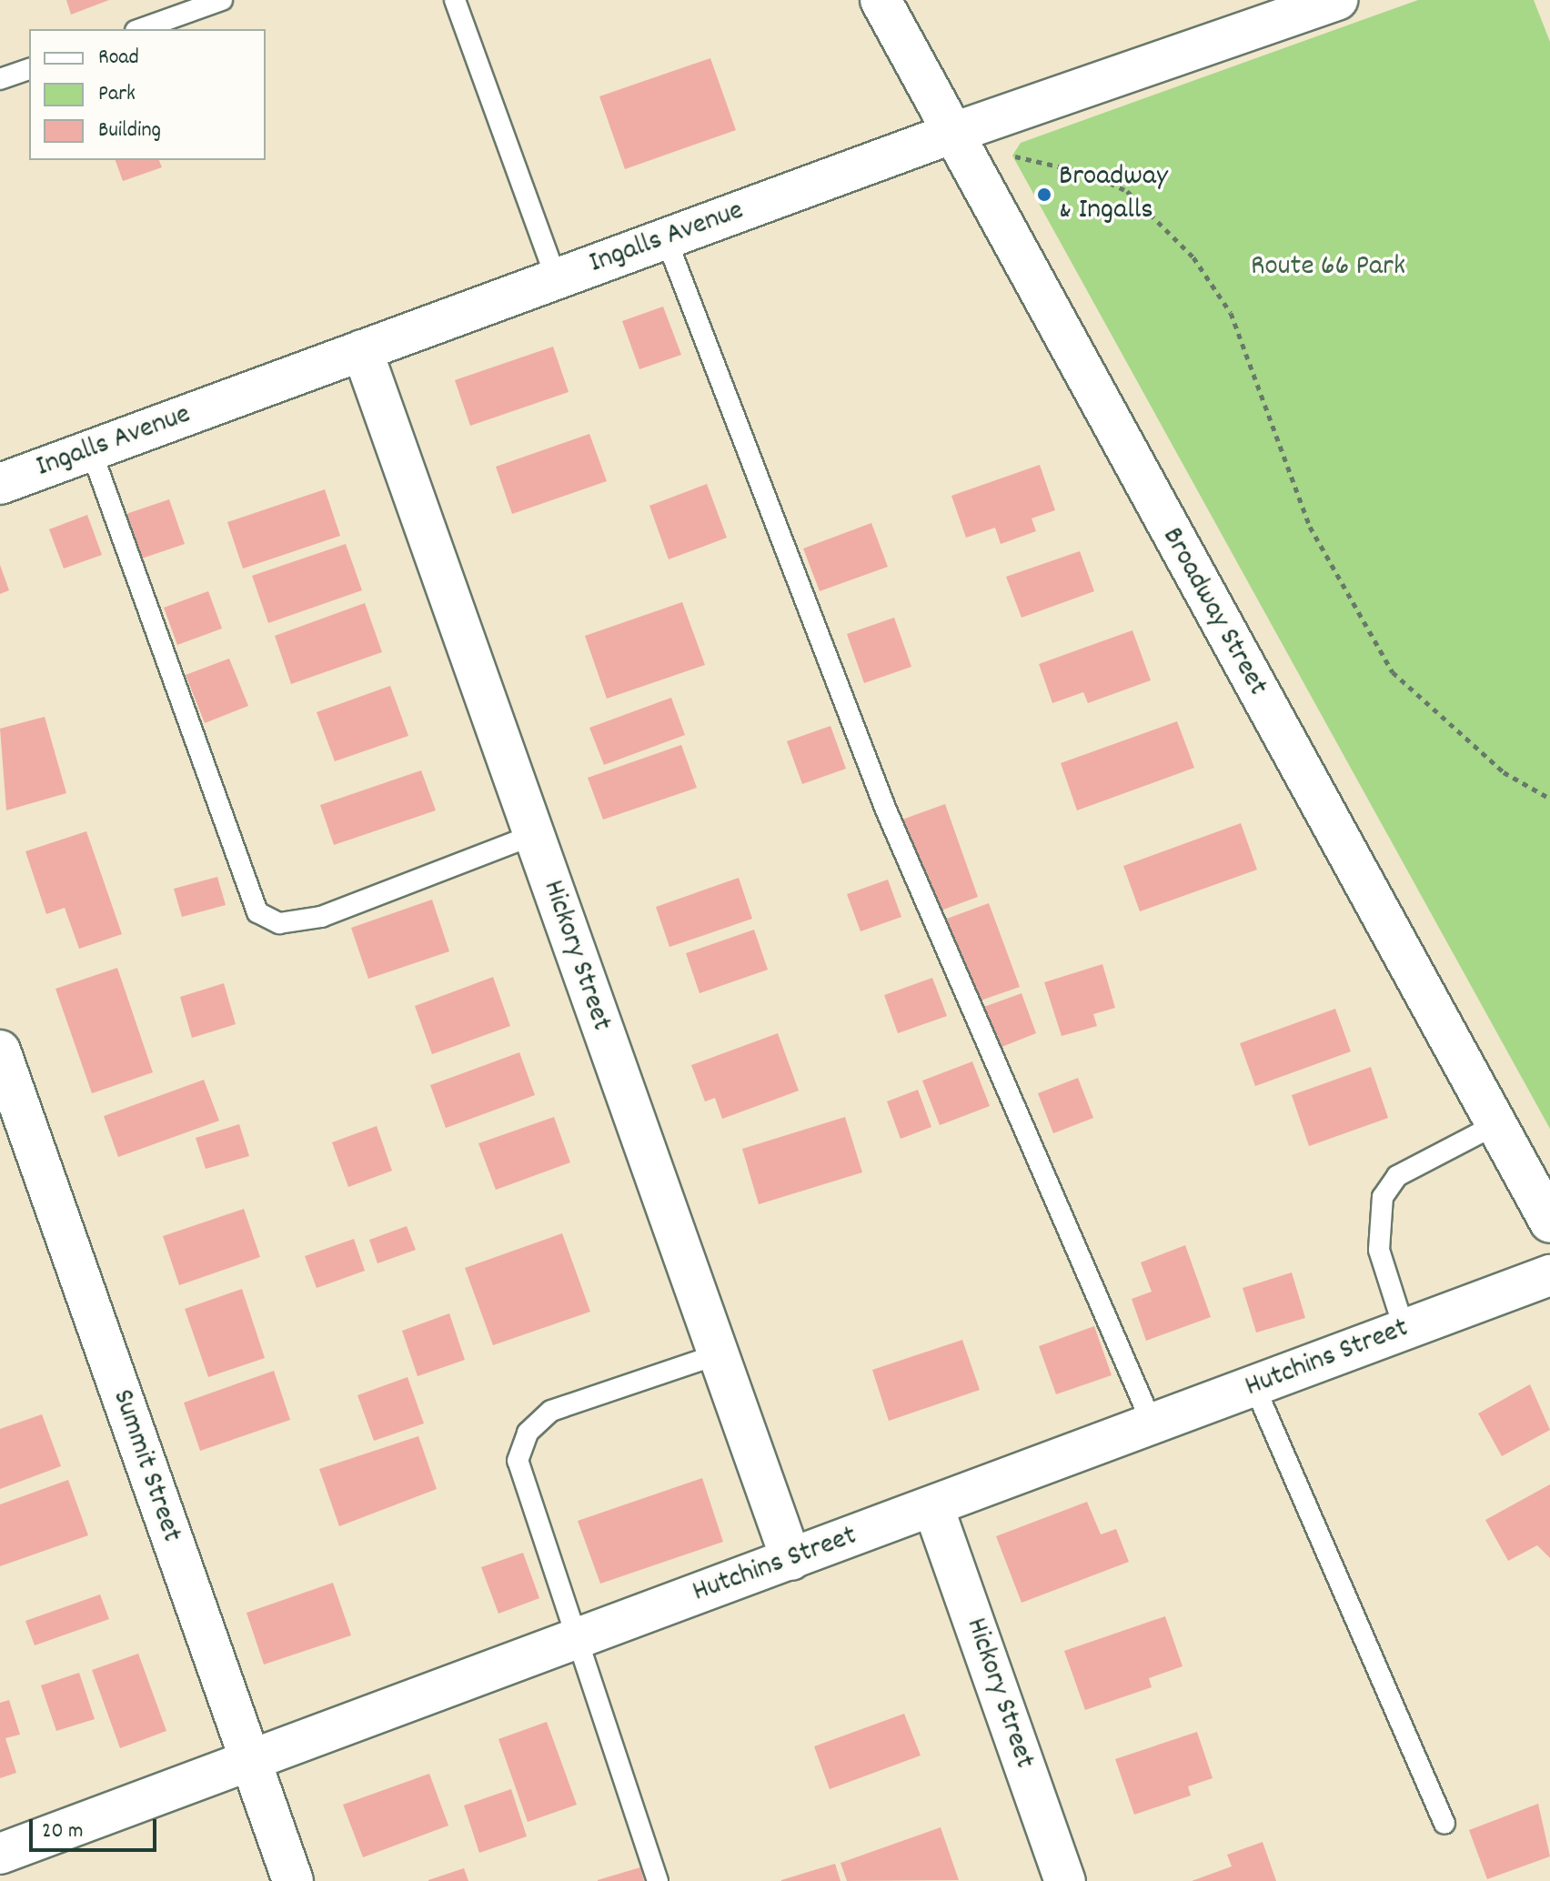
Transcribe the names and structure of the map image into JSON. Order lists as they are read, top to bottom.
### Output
{
  "streets": {
    "street": [
      "Ingalls Avenue",
      "Broadway Street",
      "Hickory Street",
      "Hutchins Street",
      "Summit Street"
    ]
  },
  "crossings": [
    ["Ingalls Avenue", "Broadway Street"],
    ["Ingalls Avenue", "Hickory Street"],
    ["Hickory Street", "Hutchins Street"],
    ["Hutchins Street", "Summit Street"]
  ],
  "parks": ["Route 66 Park"],
  "places": ["Broadway & Ingalls"],
  "legend": ["Road", "Park", "Building"],
  "scale_bar": "20 m"
}
